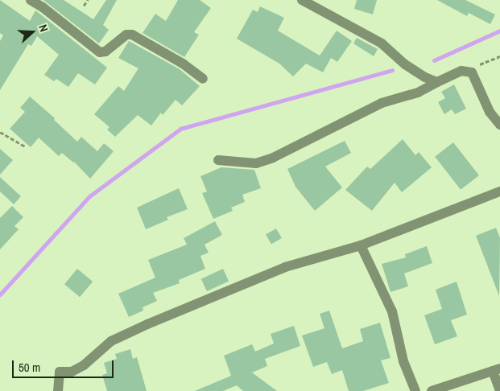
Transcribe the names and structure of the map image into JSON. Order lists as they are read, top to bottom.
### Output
{
  "scale_bar": "50 m",
  "north": "right"
}
